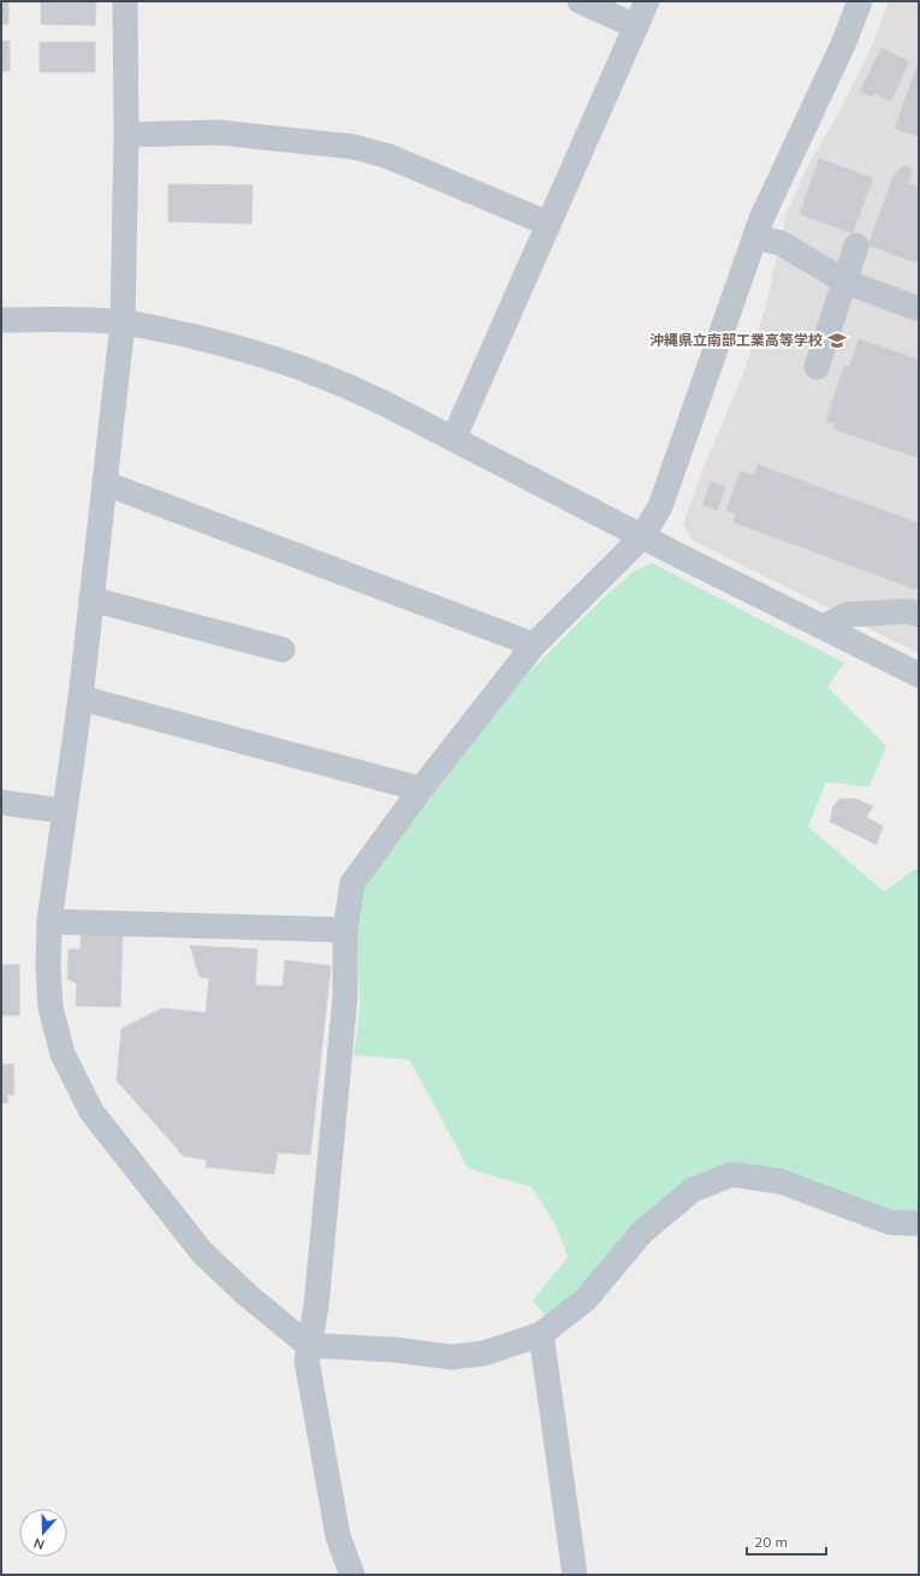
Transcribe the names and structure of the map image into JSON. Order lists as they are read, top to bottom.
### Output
{
  "places": {
    "school or university": ["沖縄県立南部工業高等学校"]
  },
  "scale_bar": "20 m",
  "north": "bottom"
}
